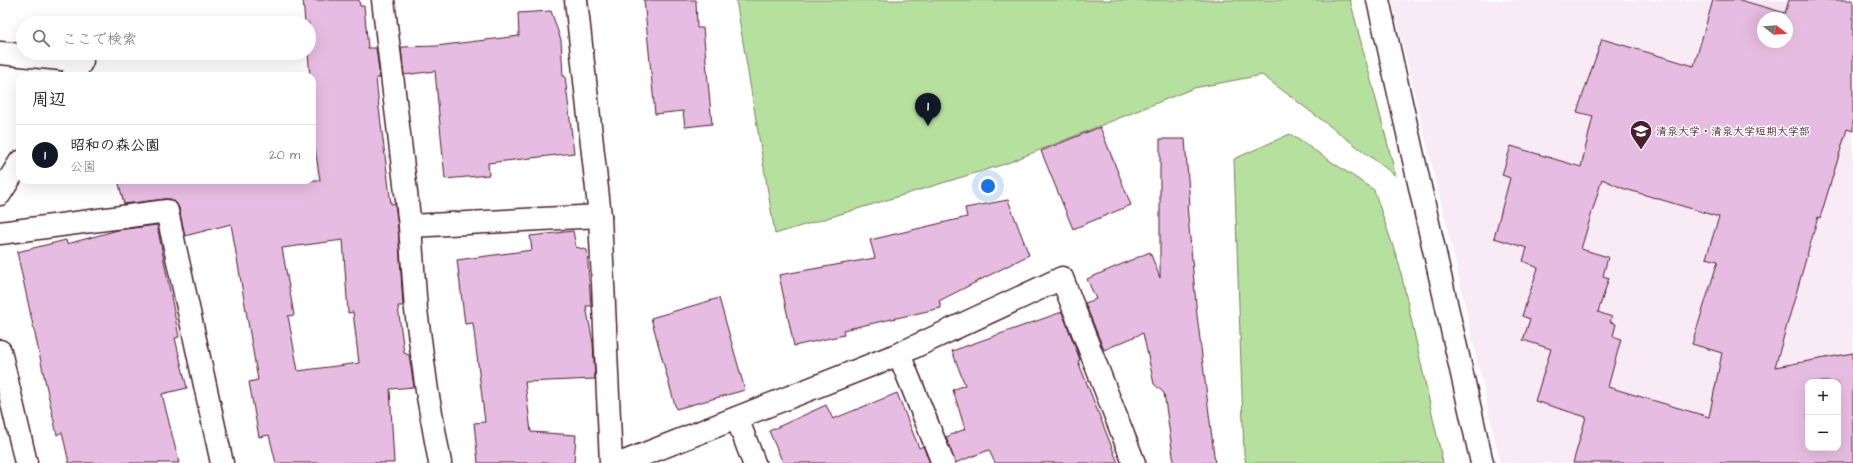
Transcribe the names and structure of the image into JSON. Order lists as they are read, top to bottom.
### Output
{
  "places": {
    "school or university": ["清泉大学・清泉大学短期大学部"]
  },
  "north": "right",
  "page": {
    "search": "ここで検索",
    "heading": "周辺",
    "pins": "1",
    "list": [
      {
        "mark": "1",
        "name": "昭和の森公園",
        "note": "公園",
        "value": "20 m"
      }
    ],
    "map_buttons": ["+", "−"]
  }
}
